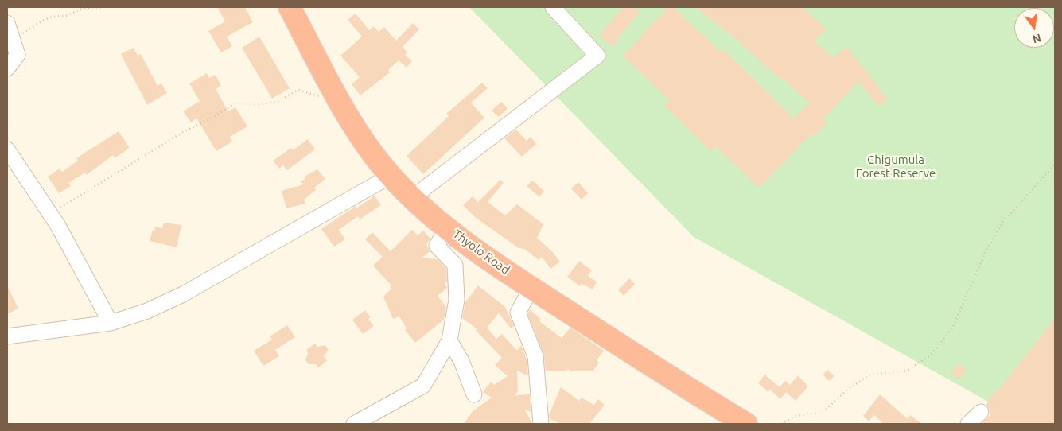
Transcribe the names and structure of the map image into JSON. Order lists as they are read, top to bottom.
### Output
{
  "streets": {
    "highway": ["Thyolo Road"]
  },
  "parks": ["Chigumula Forest Reserve"],
  "north": "bottom"
}
